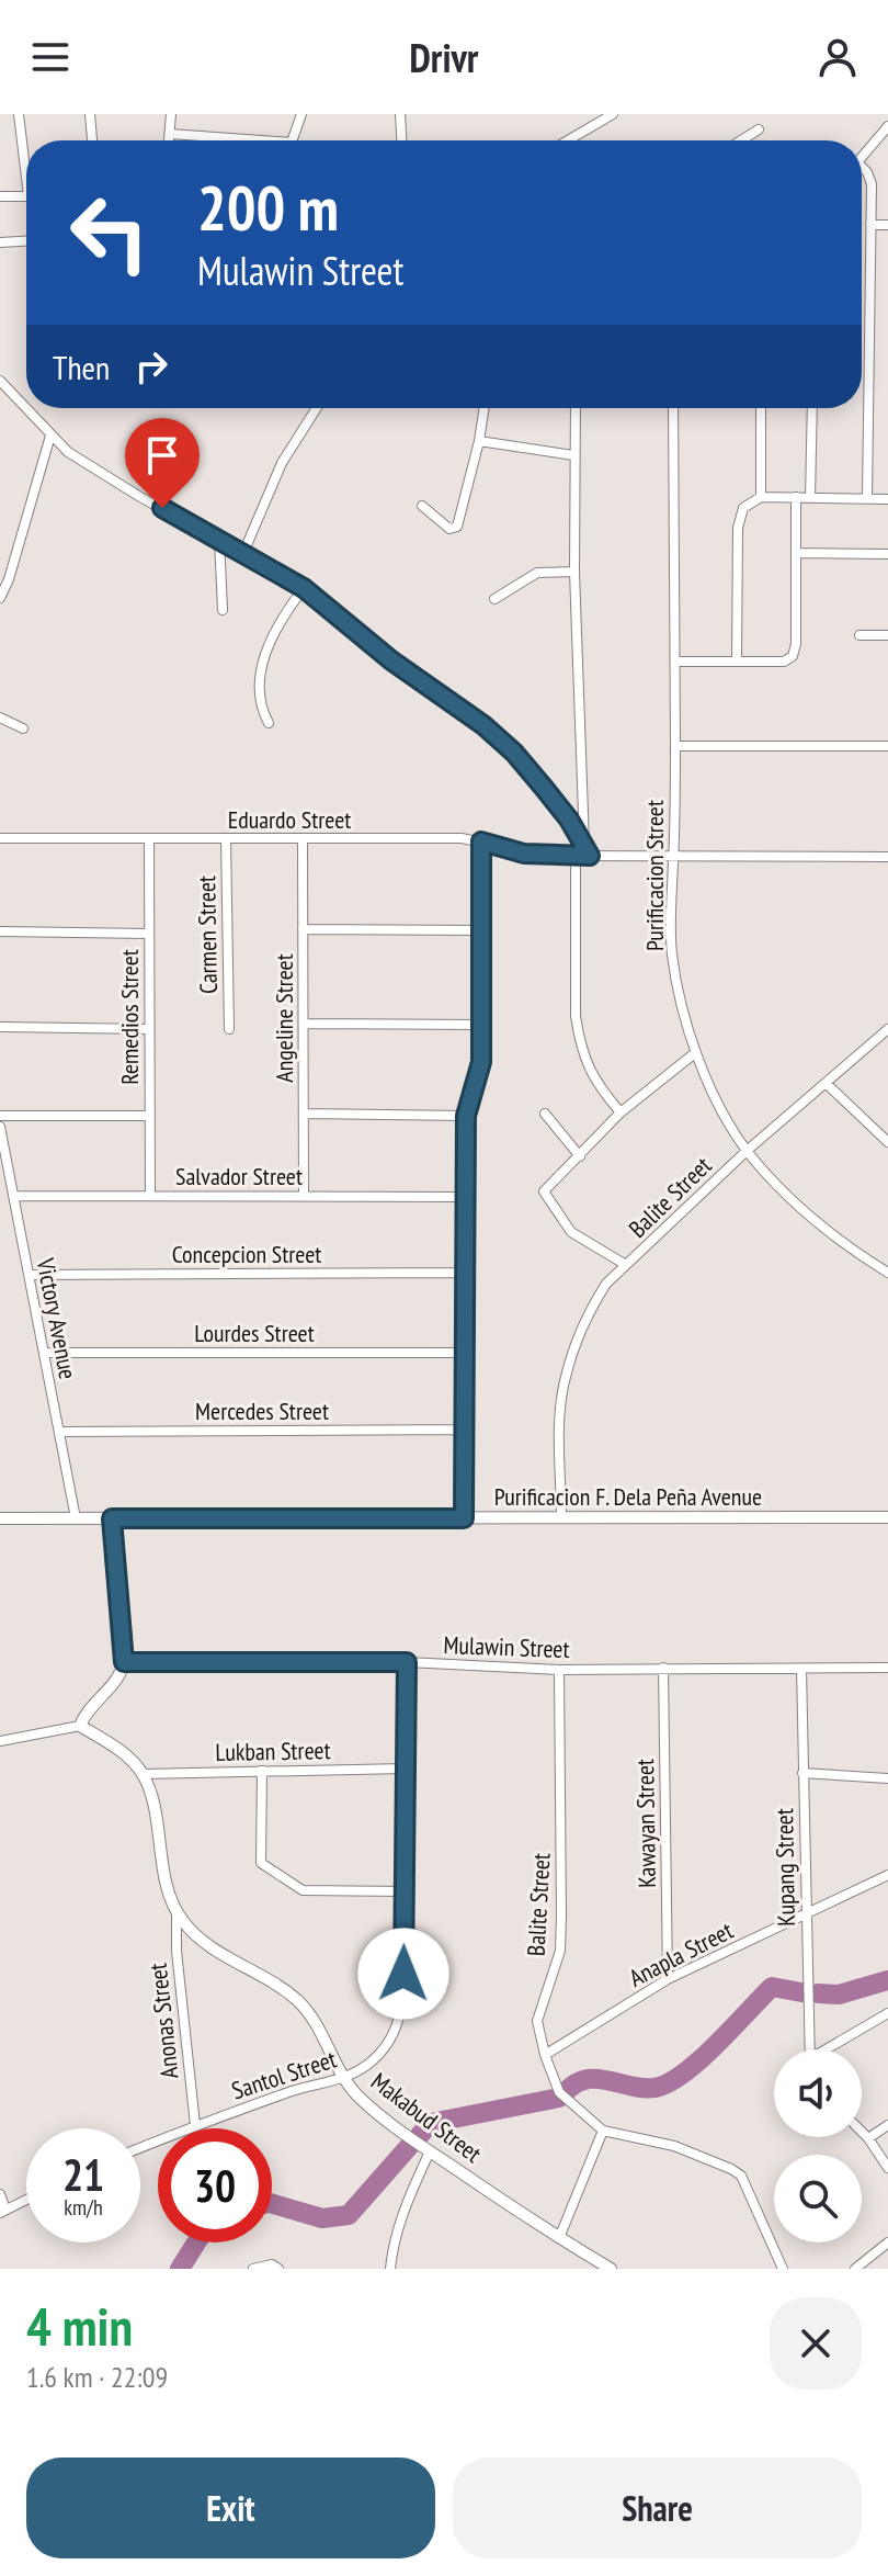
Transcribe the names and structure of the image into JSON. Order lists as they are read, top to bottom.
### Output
{
  "streets": {
    "street": [
      "Eduardo Street",
      "Purificacion Street",
      "Carmen Street",
      "Remedios Street",
      "Angeline Street",
      "Salvador Street",
      "Balite Street",
      "Concepcion Street",
      "Victory Avenue",
      "Lourdes Street",
      "Mercedes Street",
      "Purificacion F. Dela Peña Avenue",
      "Mulawin Street",
      "Lukban Street",
      "Kawayan Street",
      "Kupang Street",
      "Anapla Street",
      "Anonas Street",
      "Santol Street",
      "Makabud Street"
    ]
  },
  "crossings": [
    ["Eduardo Street", "Purificacion Street"],
    ["Eduardo Street", "Carmen Street"],
    ["Eduardo Street", "Remedios Street"],
    ["Eduardo Street", "Angeline Street"],
    ["Purificacion Street", "Balite Street"],
    ["Remedios Street", "Salvador Street"],
    ["Angeline Street", "Salvador Street"],
    ["Salvador Street", "Victory Avenue"],
    ["Balite Street", "Purificacion F. Dela Peña Avenue"],
    ["Balite Street", "Mulawin Street"],
    ["Balite Street", "Anapla Street"],
    ["Concepcion Street", "Victory Avenue"],
    ["Victory Avenue", "Lourdes Street"],
    ["Victory Avenue", "Mercedes Street"],
    ["Victory Avenue", "Purificacion F. Dela Peña Avenue"],
    ["Mulawin Street", "Kawayan Street"],
    ["Mulawin Street", "Kupang Street"],
    ["Mulawin Street", "Santol Street"],
    ["Lukban Street", "Santol Street"],
    ["Lukban Street", "Makabud Street"],
    ["Kawayan Street", "Anapla Street"],
    ["Kupang Street", "Anapla Street"],
    ["Anonas Street", "Santol Street"],
    ["Anonas Street", "Makabud Street"],
    ["Santol Street", "Makabud Street"]
  ],
  "page": {
    "header": "Drivr",
    "turn": ["200 m", "Mulawin Street"],
    "then": "Then",
    "speed": "21 km/h",
    "limit": "30",
    "heading": ["4 min", "1.6 km · 22:09"],
    "buttons": ["Exit", "Share"]
  }
}
